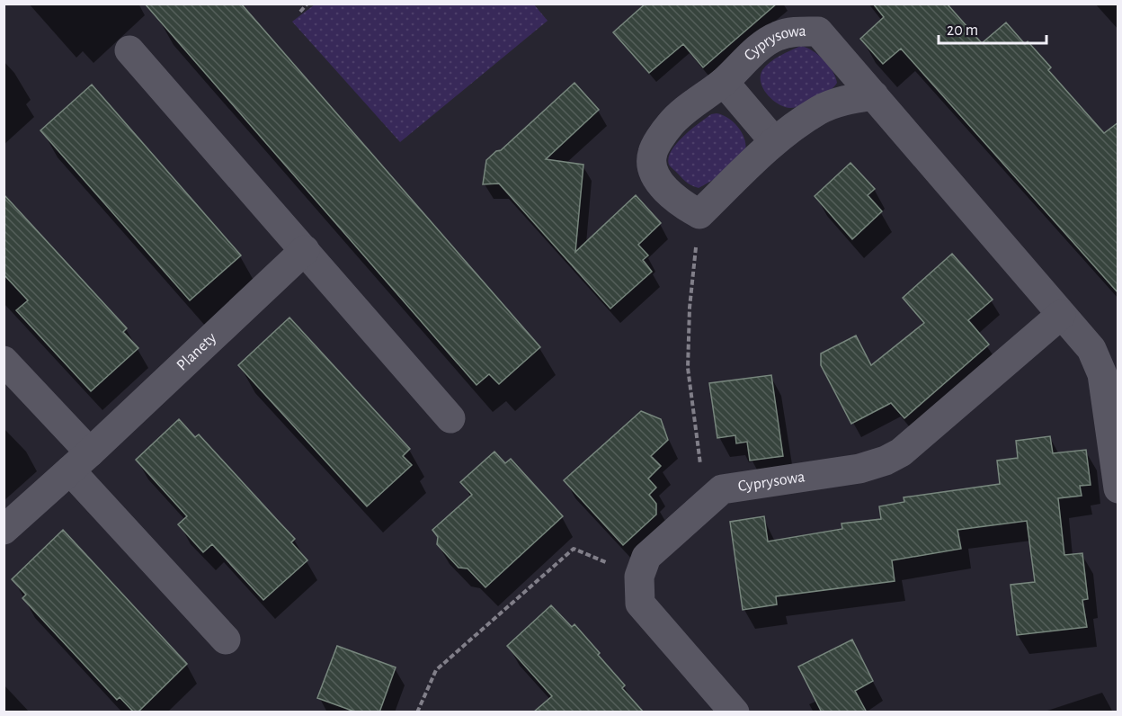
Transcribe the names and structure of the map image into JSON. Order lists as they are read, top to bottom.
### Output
{
  "streets": {
    "street": ["Cyprysowa", "Planety"]
  },
  "scale_bar": "20 m"
}
